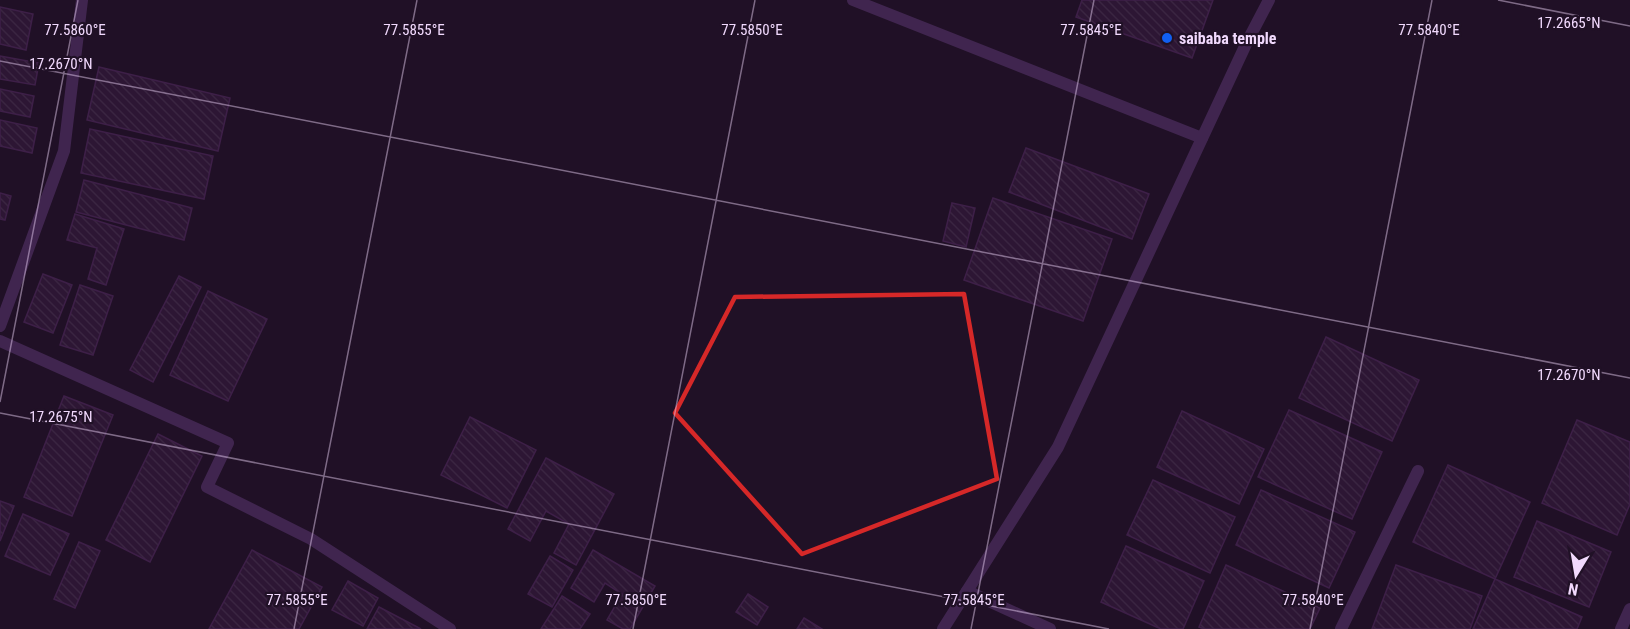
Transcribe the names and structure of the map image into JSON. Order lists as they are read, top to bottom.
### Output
{
  "places": ["saibaba temple"],
  "north": "bottom",
  "coordinates": [
    "17.2665°N",
    "77.5860°E",
    "77.5855°E",
    "77.5850°E",
    "77.5845°E",
    "77.5840°E",
    "17.2670°N",
    "17.2675°N"
  ]
}
